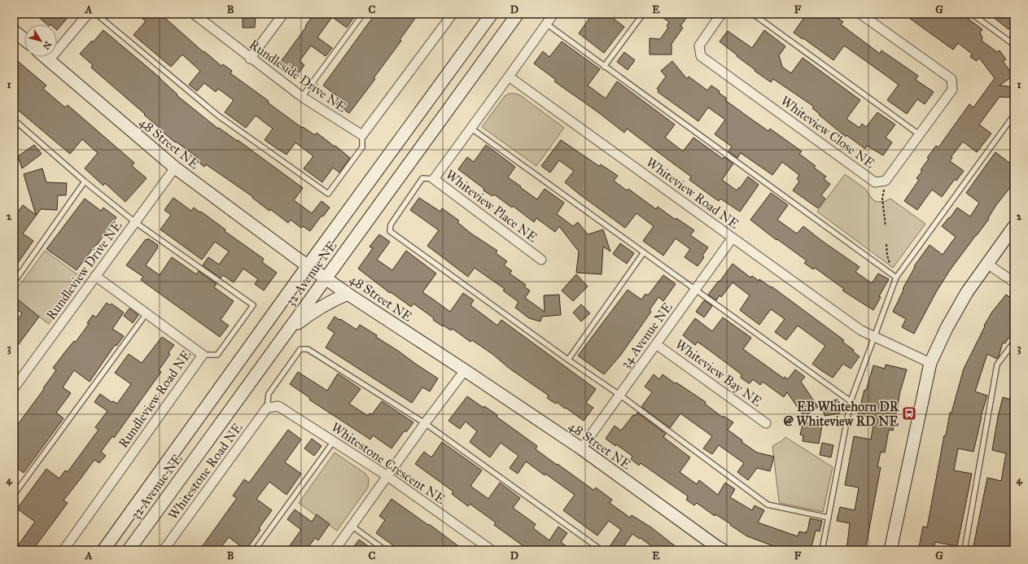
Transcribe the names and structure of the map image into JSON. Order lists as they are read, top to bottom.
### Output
{
  "streets": {
    "main road": ["48 Street NE", "32 Avenue NE"],
    "street": [
      "Rundleside Drive NE",
      "Whiteview Close NE",
      "Whiteview Road NE",
      "Whiteview Place NE",
      "Rundleview Drive NE",
      "34 Avenue NE",
      "Whiteview Bay NE",
      "Rundleview Road NE",
      "Whitestone Crescent NE",
      "Whitestone Road NE"
    ]
  },
  "crossings": [
    ["48 Street NE", "Rundleview Drive NE"],
    ["48 Street NE", "32 Avenue NE"],
    ["48 Street NE", "34 Avenue NE"],
    ["Whiteview Road NE", "Whiteview Place NE"],
    ["Whiteview Road NE", "34 Avenue NE"],
    ["Rundleview Drive NE", "Rundleview Road NE"],
    ["34 Avenue NE", "Whiteview Bay NE"],
    ["Whitestone Crescent NE", "Whitestone Road NE"]
  ],
  "places": {
    "bus stop": ["EB Whitehorn DR @ Whiteview RD NE"]
  },
  "north": "bottom right",
  "grid": {
    "columns": [
      "A",
      "B",
      "C",
      "D",
      "E",
      "F",
      "G"
    ],
    "rows": [
      "1",
      "2",
      "3",
      "4"
    ]
  }
}
